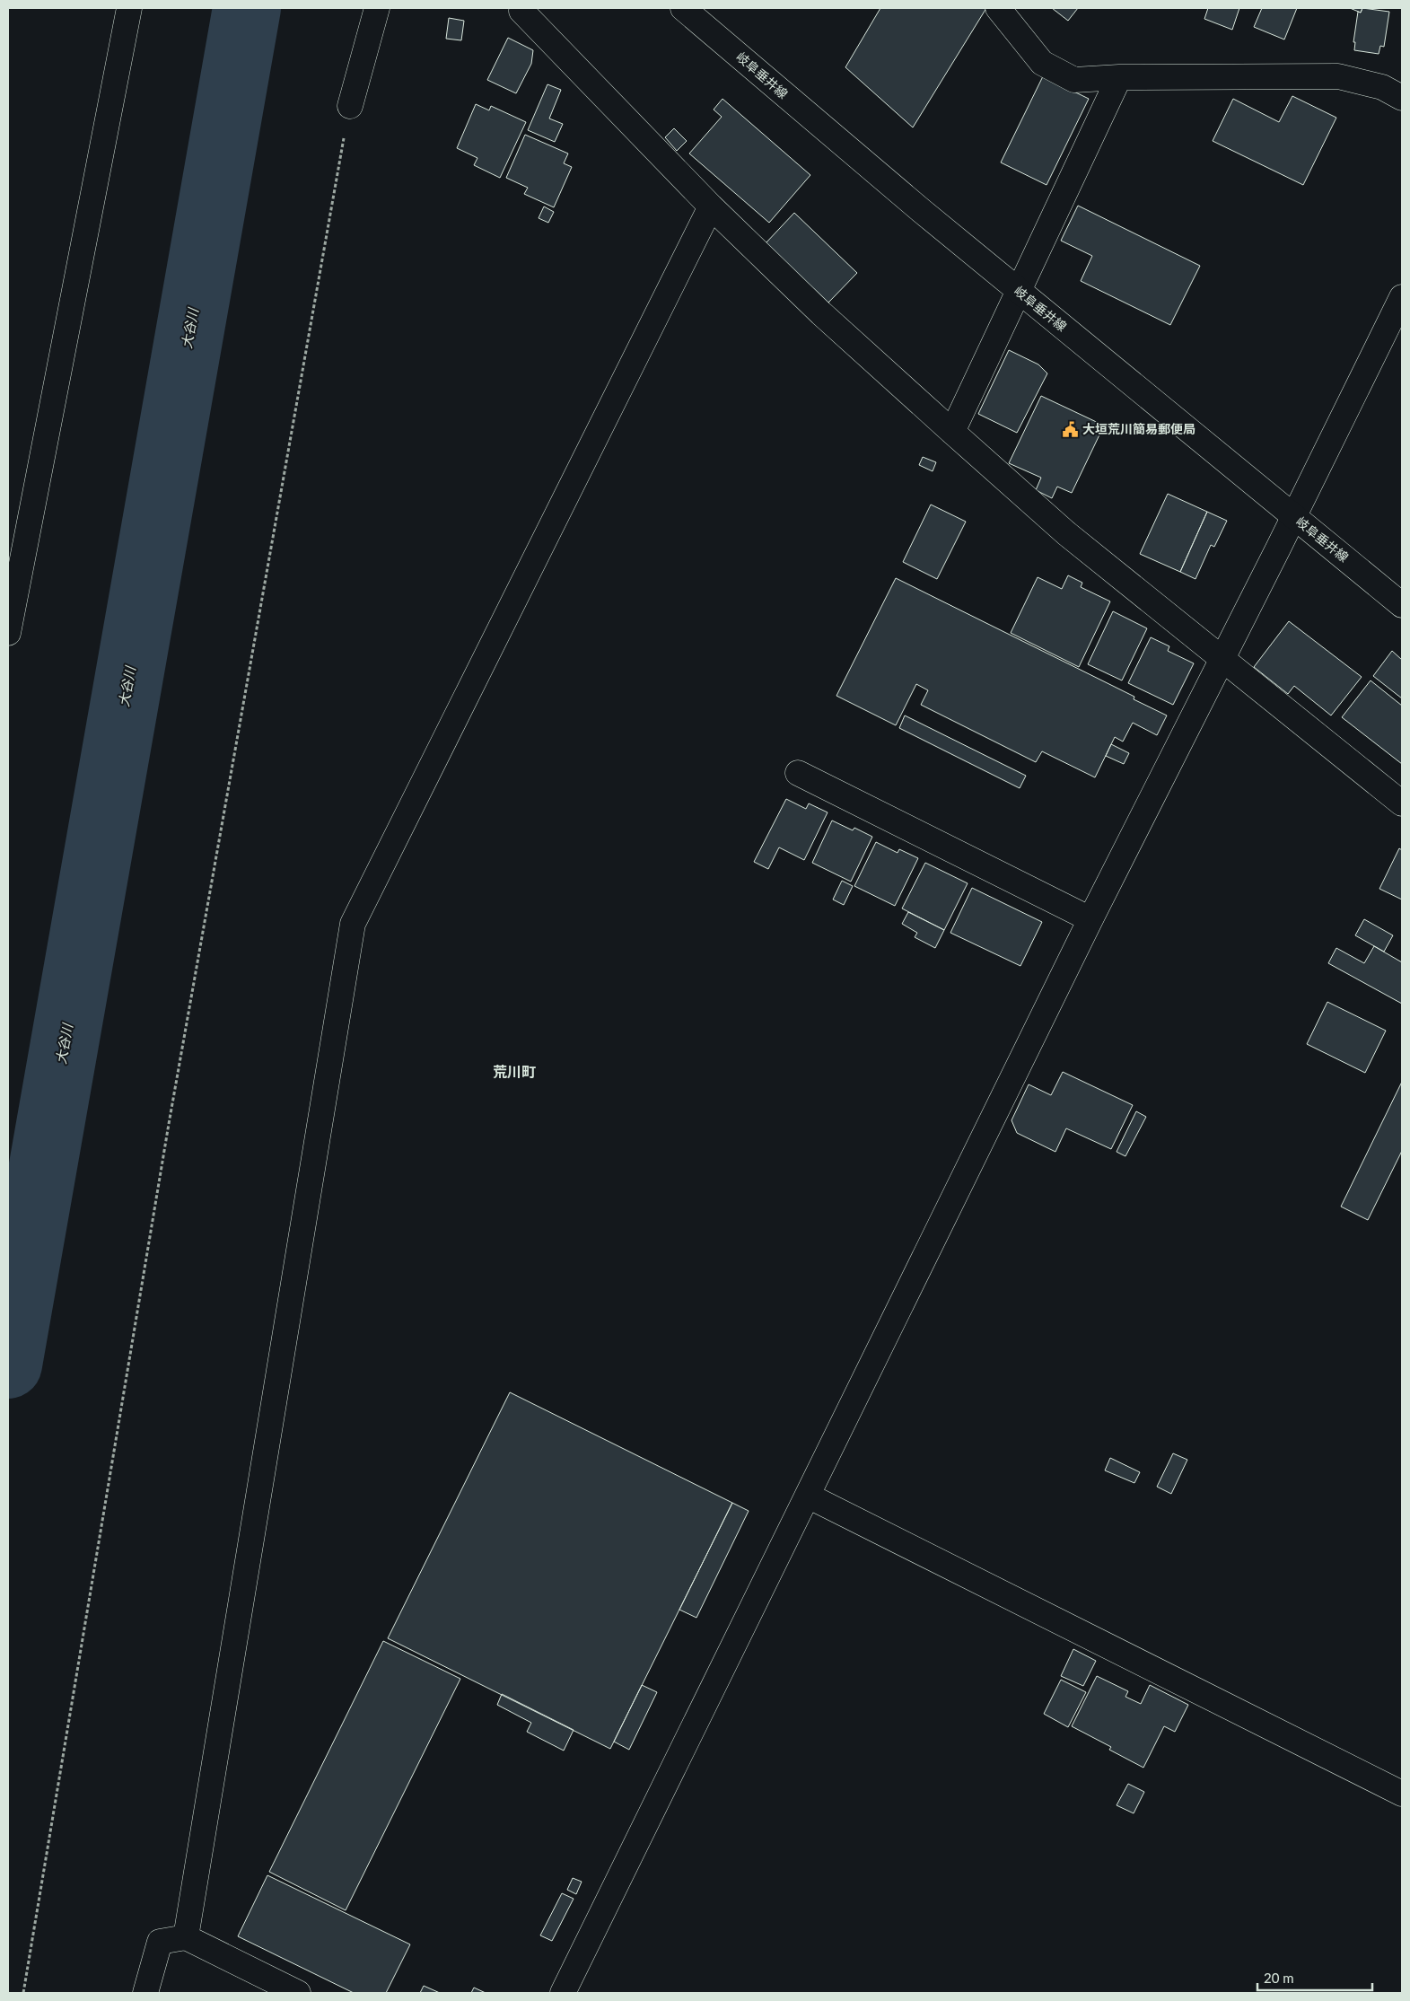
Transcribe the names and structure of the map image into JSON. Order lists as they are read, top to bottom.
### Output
{
  "streets": {
    "street": ["岐阜垂井線"]
  },
  "districts": ["荒川町"],
  "water": ["大谷川"],
  "places": {
    "public building": ["大垣荒川簡易郵便局"]
  },
  "scale_bar": "20 m"
}
